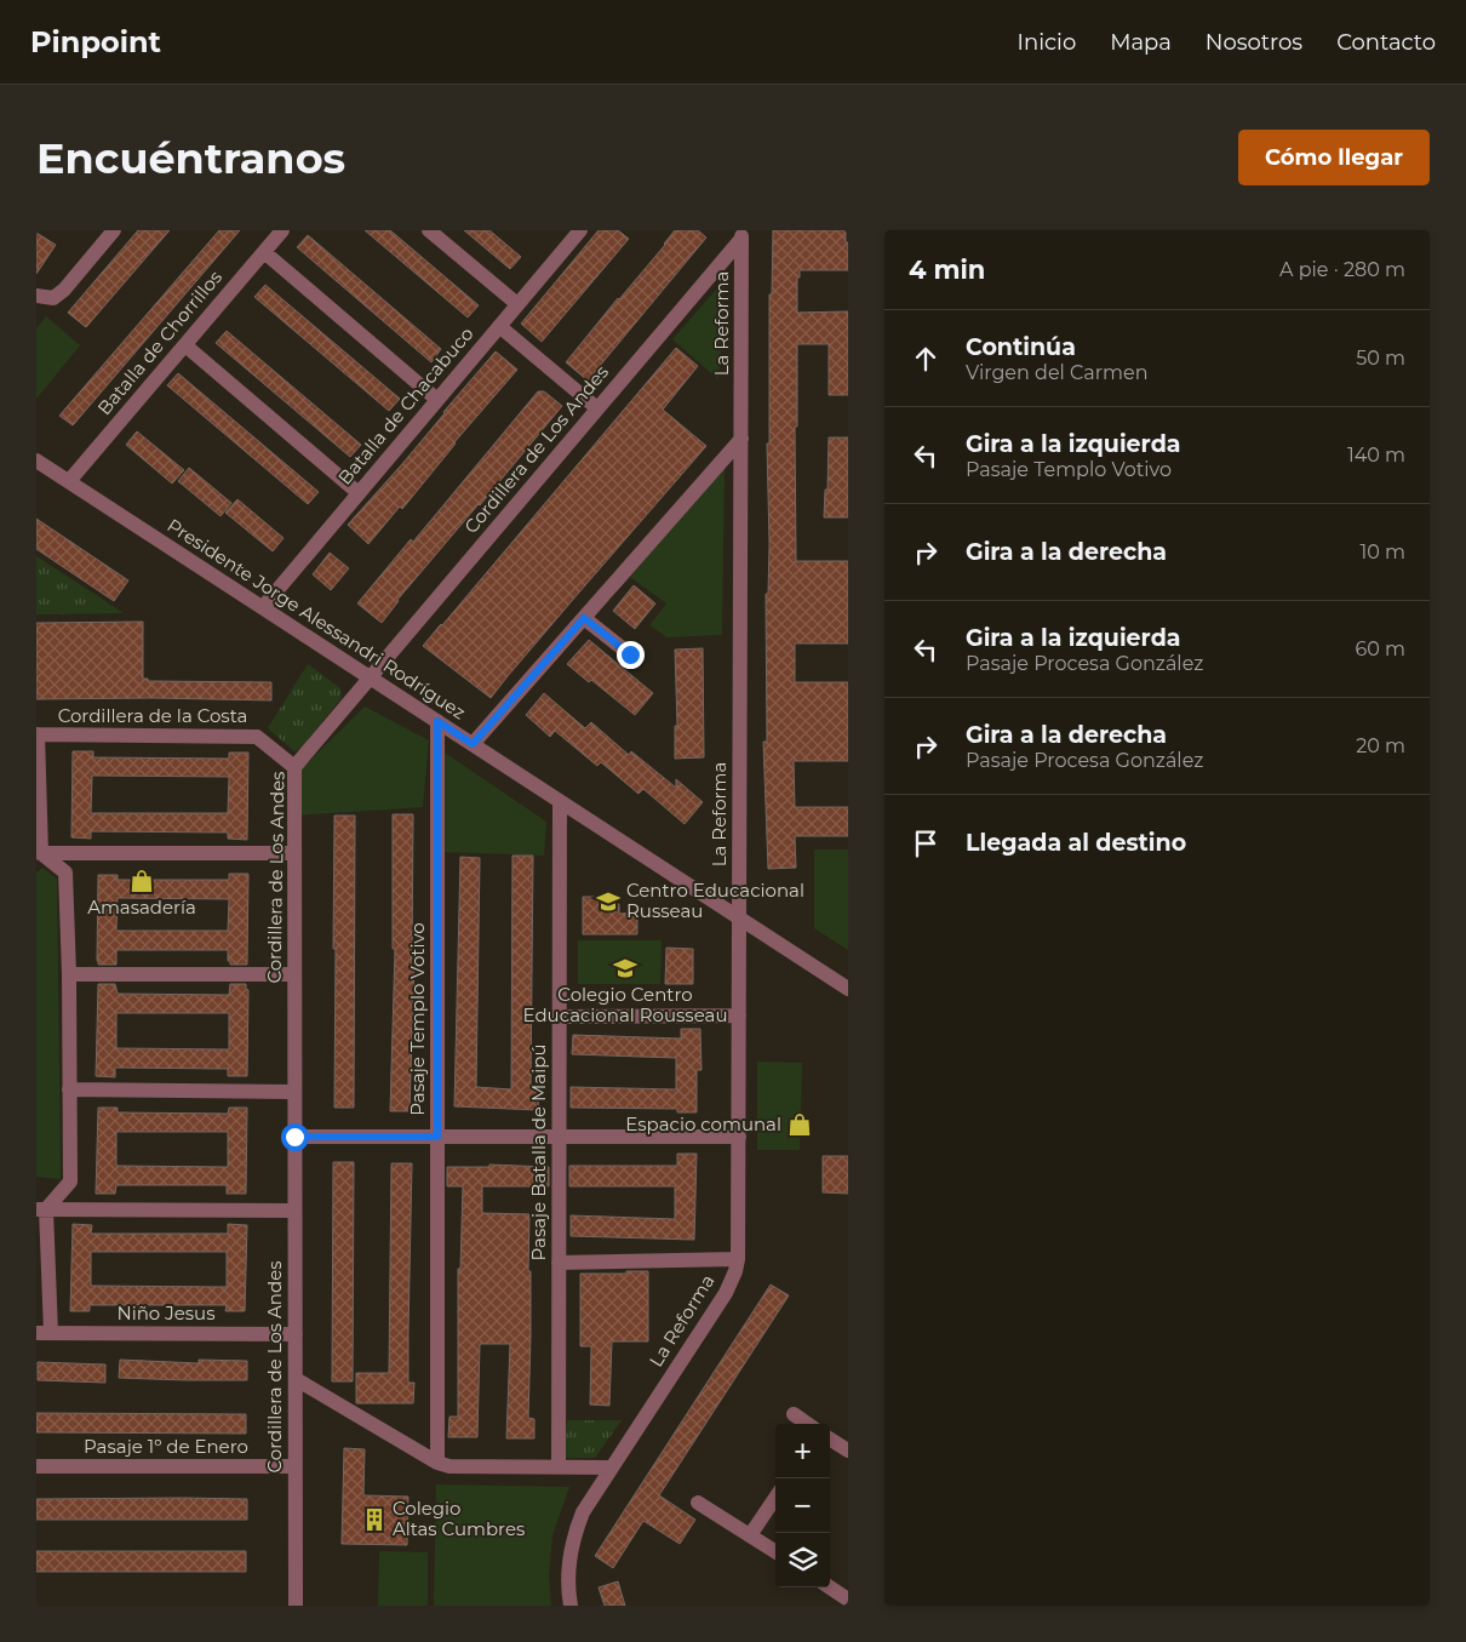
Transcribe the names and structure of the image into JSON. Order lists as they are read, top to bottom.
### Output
{
  "streets": {
    "street": [
      "La Reforma",
      "Batalla de Chorrillos",
      "Batalla de Chacabuco",
      "Cordillera de Los Andes",
      "Presidente Jorge Alessandri Rodríguez",
      "Cordillera de la Costa",
      "Pasaje Templo Votivo",
      "Pasaje Batalla de Maipú",
      "Niño Jesus",
      "Pasaje 1º de Enero"
    ]
  },
  "crossings": [
    ["La Reforma", "Cordillera de Los Andes"],
    ["La Reforma", "Presidente Jorge Alessandri Rodríguez"],
    ["Batalla de Chorrillos", "Presidente Jorge Alessandri Rodríguez"],
    ["Batalla de Chacabuco", "Presidente Jorge Alessandri Rodríguez"],
    ["Cordillera de Los Andes", "Presidente Jorge Alessandri Rodríguez"],
    ["Cordillera de Los Andes", "Cordillera de la Costa"],
    ["Cordillera de Los Andes", "Niño Jesus"],
    ["Cordillera de Los Andes", "Pasaje 1º de Enero"],
    ["Presidente Jorge Alessandri Rodríguez", "Pasaje Templo Votivo"],
    ["Presidente Jorge Alessandri Rodríguez", "Pasaje Batalla de Maipú"]
  ],
  "places": {
    "shop": ["Amasadería", "Espacio comunal"],
    "school or university": ["Centro Educacional Russeau", "Colegio Centro Educacional Rousseau"],
    "building": ["Colegio Altas Cumbres"]
  },
  "page": {
    "header": "Pinpoint",
    "nav": [
      "Inicio",
      "Mapa",
      "Nosotros",
      "Contacto"
    ],
    "buttons": "Cómo llegar",
    "title": "Encuéntranos",
    "heading": ["4 min", "A pie · 280 m"],
    "list": [
      ["Continúa", "Virgen del Carmen", "50 m"],
      ["Gira a la izquierda", "Pasaje Templo Votivo", "140 m"],
      ["Gira a la derecha", "10 m"],
      ["Gira a la izquierda", "Pasaje Procesa González", "60 m"],
      ["Gira a la derecha", "Pasaje Procesa González", "20 m"],
      "Llegada al destino"
    ],
    "map_buttons": ["+", "−"]
  }
}
